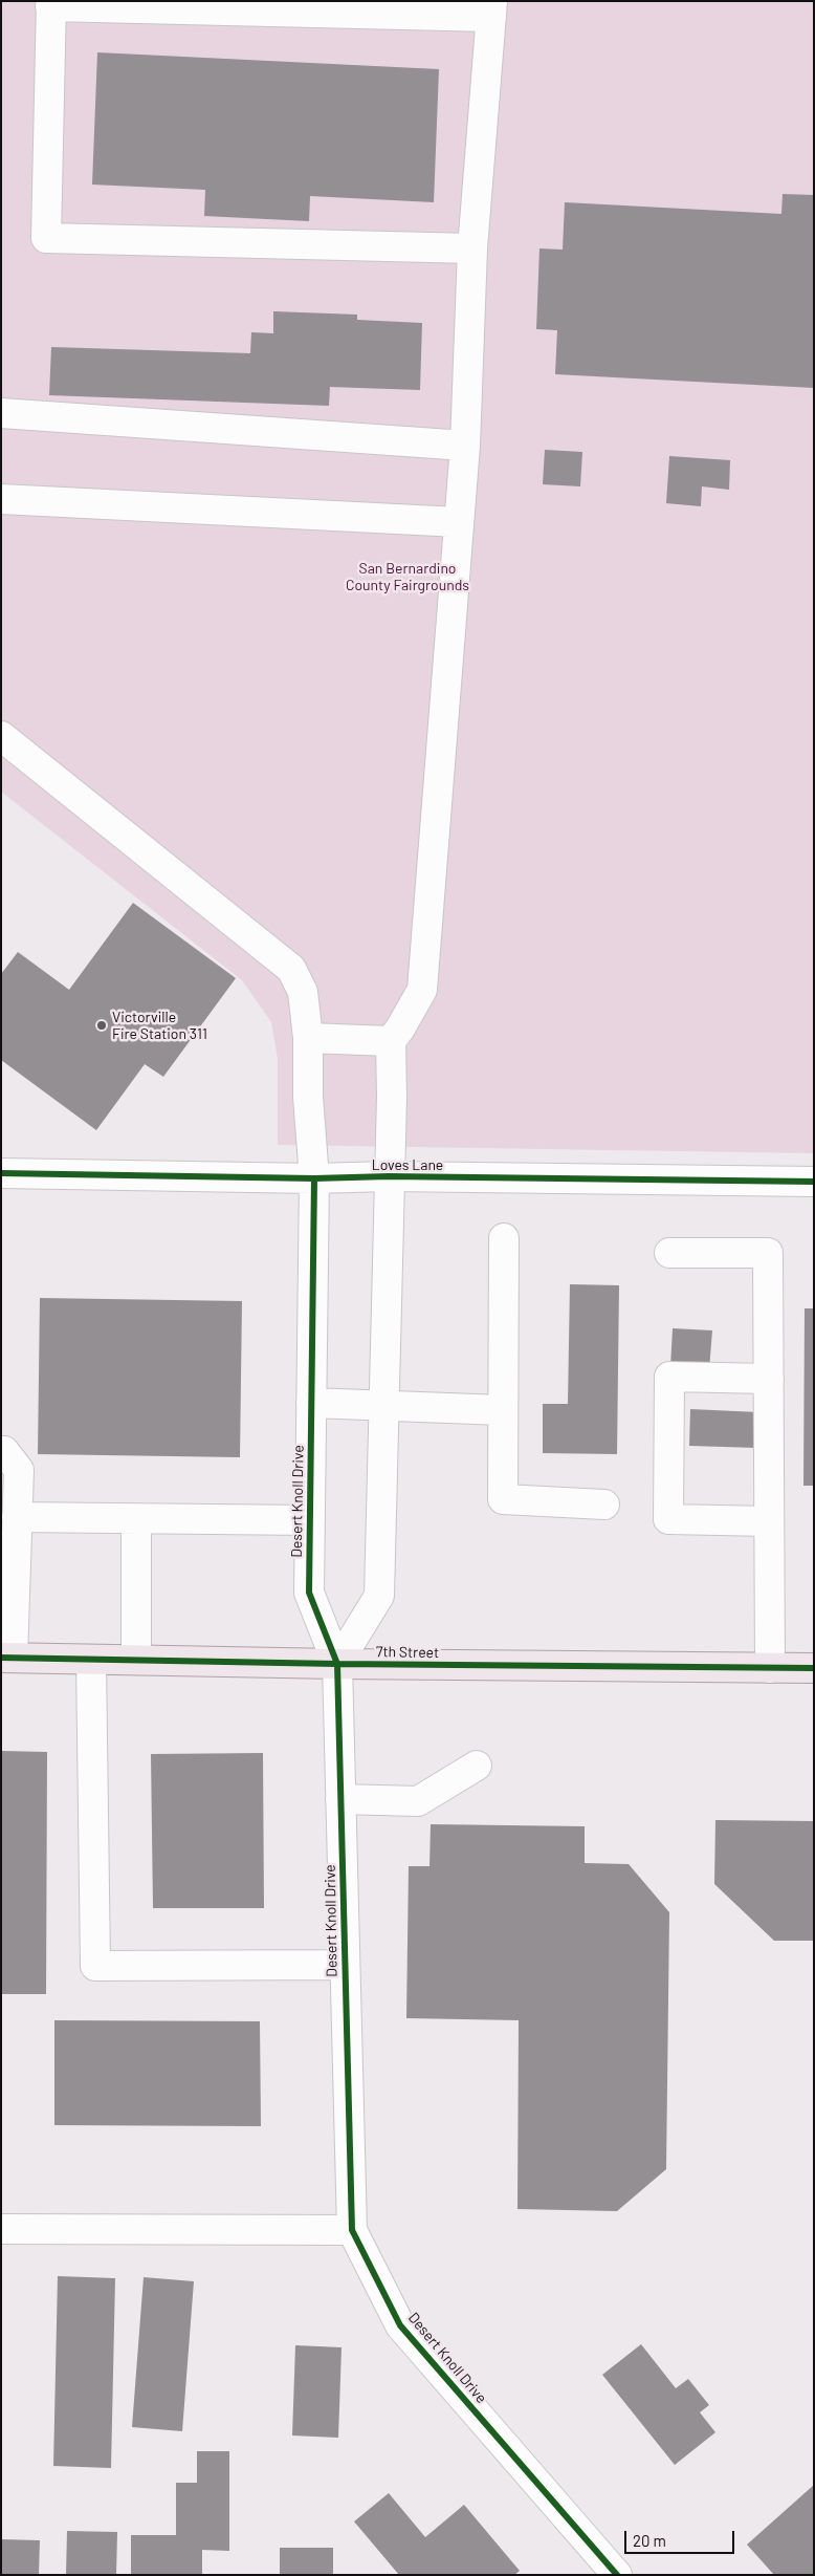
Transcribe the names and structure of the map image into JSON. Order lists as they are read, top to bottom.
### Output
{
  "streets": {
    "main road": ["7th Street"],
    "street": ["Loves Lane", "Desert Knoll Drive"]
  },
  "crossings": [
    ["Loves Lane", "Desert Knoll Drive"],
    ["Desert Knoll Drive", "7th Street"]
  ],
  "parks": ["San Bernardino County Fairgrounds"],
  "places": ["Victorville Fire Station 311"],
  "scale_bar": "20 m"
}
